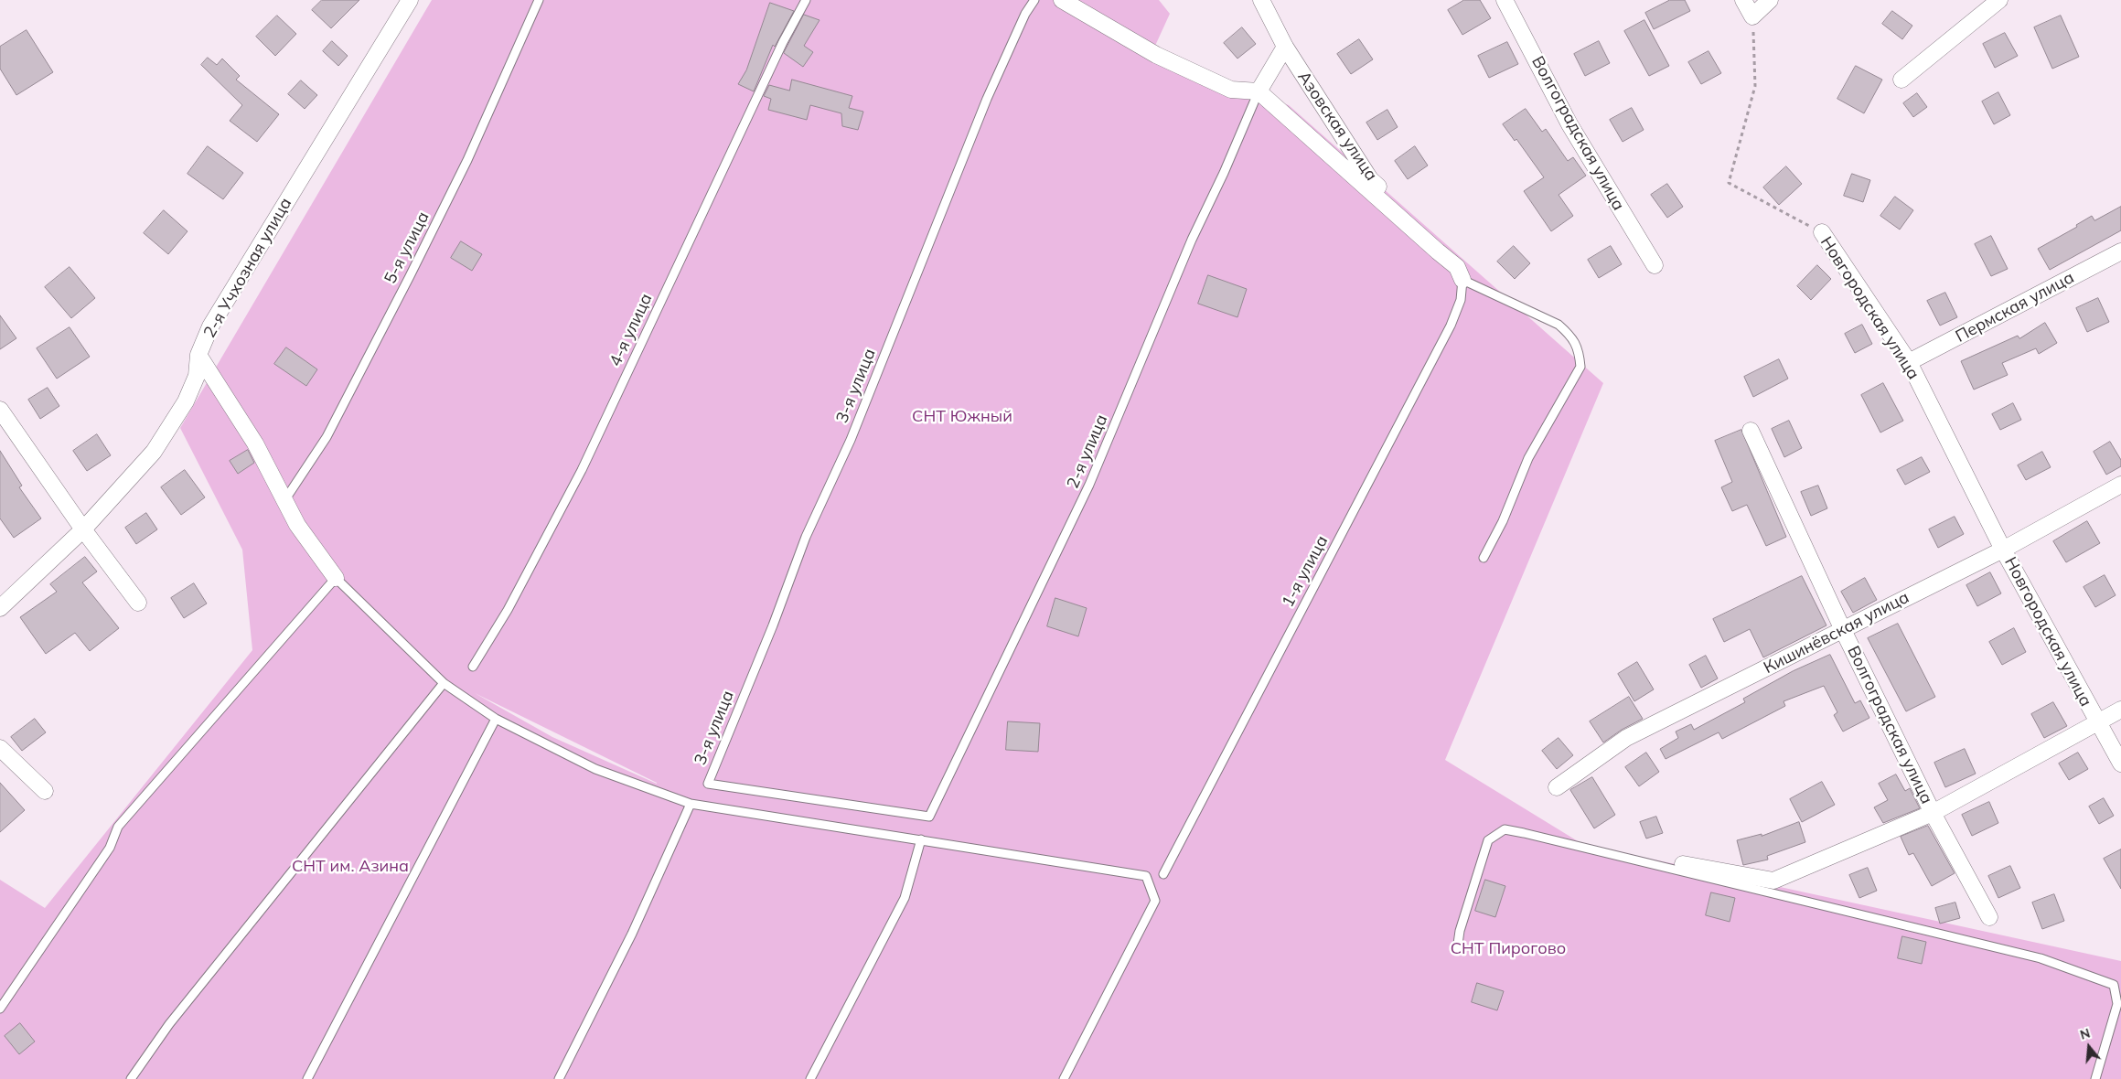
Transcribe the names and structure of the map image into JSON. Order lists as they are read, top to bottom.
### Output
{
  "streets": {
    "street": [
      "Азовская улица",
      "Волгоградская улица",
      "2-я Учхозная улица",
      "Пермская улица",
      "Новгородская улица",
      "Кишинёвская улица"
    ],
    "lane": [
      "5-я улица",
      "4-я улица",
      "3-я улица",
      "2-я улица",
      "1-я улица"
    ]
  },
  "crossings": [
    ["Волгоградская улица", "Кишинёвская улица"],
    ["Пермская улица", "Новгородская улица"],
    ["Новгородская улица", "Кишинёвская улица"],
    ["3-я улица", "2-я улица"]
  ],
  "parks": ["СНТ Южный", "СНТ им. Азина", "СНТ Пирогово"],
  "north": "top"
}
